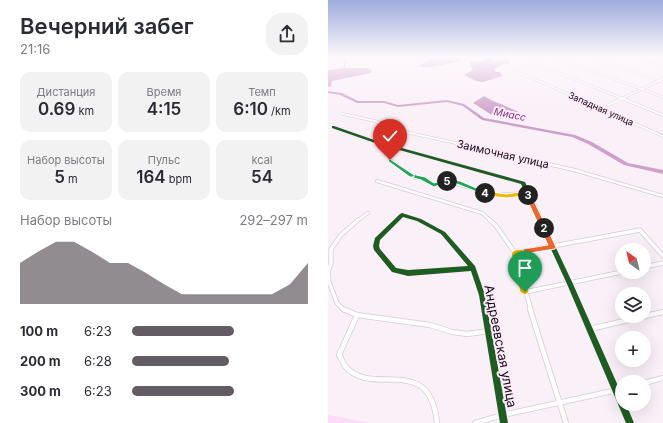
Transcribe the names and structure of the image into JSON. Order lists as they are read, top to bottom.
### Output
{
  "streets": {
    "street": ["Западная улица", "Заимочная улица", "Андреевская улица"]
  },
  "water": ["Миасс"],
  "north": "top left",
  "page": {
    "heading": ["Вечерний забег", "21:16"],
    "stats": [
      ["Дистанция", "0.69 km"],
      ["Время", "4:15"],
      ["Темп", "6:10 /km"],
      ["Набор высоты", "5 m"],
      ["Пульс", "164 bpm"],
      ["kcal", "54"]
    ],
    "pins": [
      "5",
      "4",
      "3",
      "2"
    ],
    "chart": ["Набор высоты", "292–297 m"],
    "map_buttons": ["+", "−"],
    "list": [
      {
        "name": "100 m",
        "note": "6:23"
      },
      {
        "name": "200 m",
        "note": "6:28"
      },
      {
        "name": "300 m",
        "note": "6:23"
      }
    ]
  }
}
